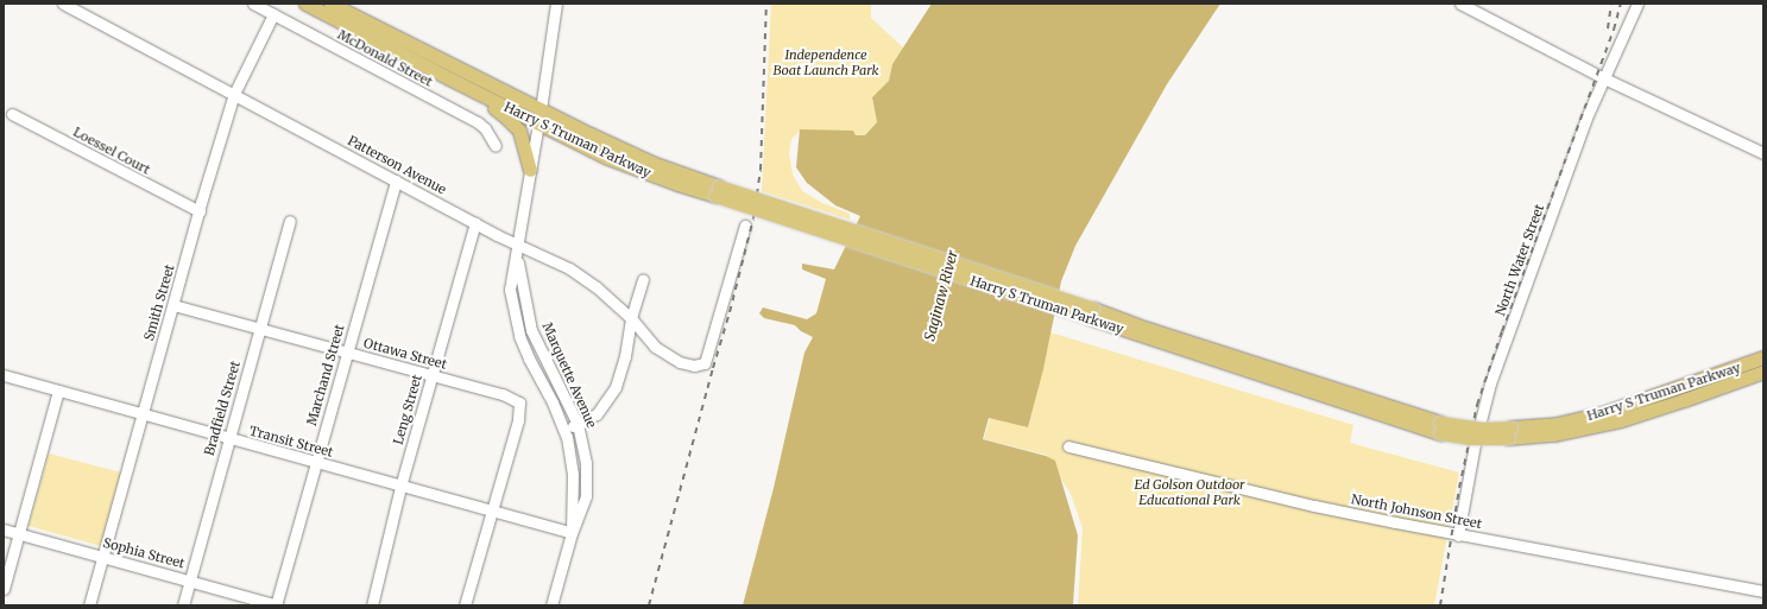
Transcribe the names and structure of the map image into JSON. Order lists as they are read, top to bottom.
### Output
{
  "streets": {
    "main road": ["Harry S Truman Parkway"],
    "street": [
      "McDonald Street",
      "Loessel Court",
      "Patterson Avenue",
      "North Water Street",
      "Smith Street",
      "Ottawa Street",
      "Marchand Street",
      "Marquette Avenue",
      "Bradfield Street",
      "Leng Street",
      "Transit Street",
      "North Johnson Street",
      "Sophia Street"
    ]
  },
  "crossings": [
    ["McDonald Street", "Smith Street"],
    ["Harry S Truman Parkway", "Marquette Avenue"],
    ["Loessel Court", "Smith Street"],
    ["Patterson Avenue", "Smith Street"],
    ["Patterson Avenue", "Marchand Street"],
    ["Patterson Avenue", "Marquette Avenue"],
    ["Patterson Avenue", "Leng Street"],
    ["North Water Street", "North Johnson Street"],
    ["Smith Street", "Ottawa Street"],
    ["Smith Street", "Transit Street"],
    ["Smith Street", "Sophia Street"],
    ["Ottawa Street", "Marchand Street"],
    ["Ottawa Street", "Bradfield Street"],
    ["Ottawa Street", "Leng Street"],
    ["Ottawa Street", "Transit Street"],
    ["Marchand Street", "Transit Street"],
    ["Marchand Street", "Sophia Street"],
    ["Marquette Avenue", "Transit Street"],
    ["Bradfield Street", "Transit Street"],
    ["Bradfield Street", "Sophia Street"],
    ["Leng Street", "Transit Street"]
  ],
  "water": ["Saginaw River"],
  "parks": ["Independence Boat Launch Park", "Ed Golson Outdoor Educational Park"]
}
